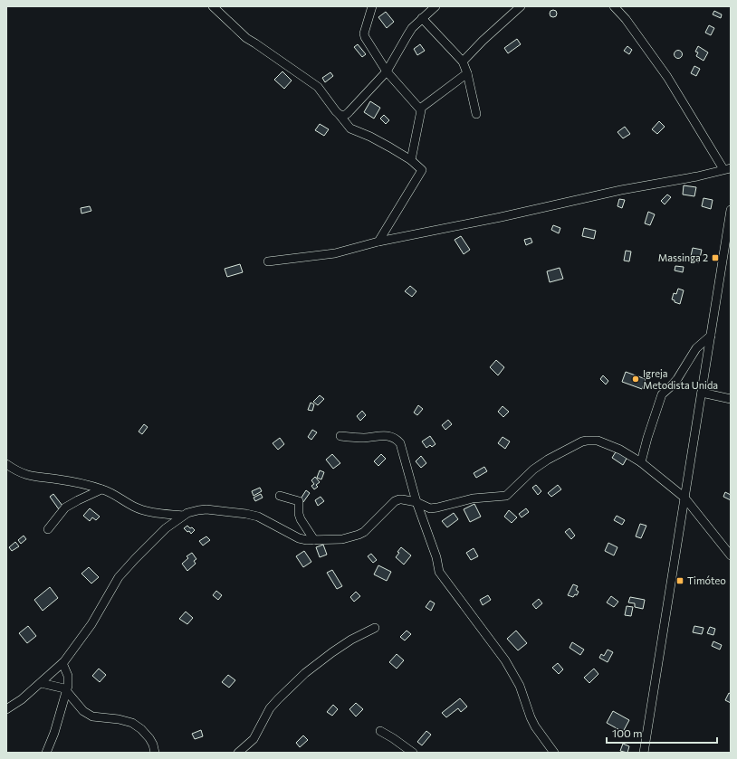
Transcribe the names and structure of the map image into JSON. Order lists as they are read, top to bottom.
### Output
{
  "places": {
    "transit": ["Massinga 2", "Timóteo"],
    "other": ["Igreja Metodista Unida"]
  },
  "scale_bar": "100 m"
}
